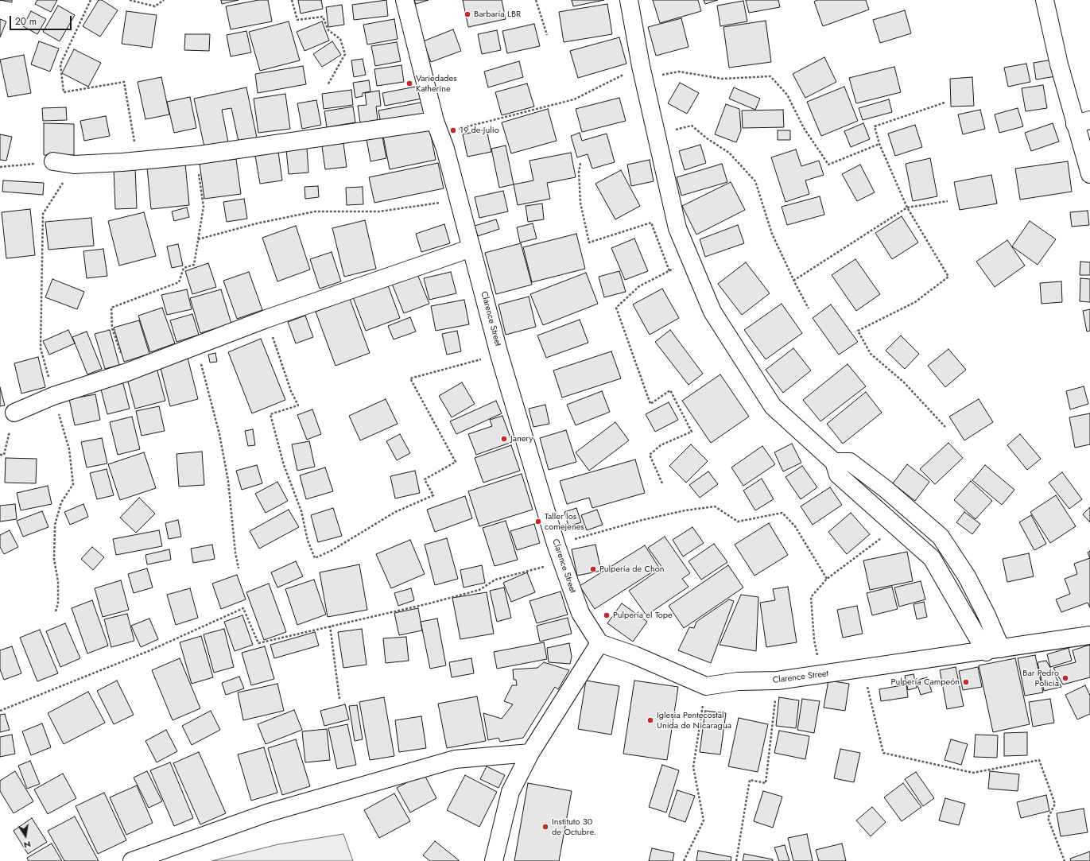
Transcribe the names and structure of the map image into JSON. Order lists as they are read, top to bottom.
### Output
{
  "streets": {
    "street": ["Clarence Street"]
  },
  "places": [
    "Barbaría LBR",
    "Variedades Katherine",
    "19 de Julio",
    "Janery",
    "Taller los comejenes",
    "Pulpería de Chon",
    "Pulpería el Tope",
    "Bar Pedro Policia",
    "Pulpería Campeón",
    "Iglesia Pentecostal Unida de Nicaragua",
    "Instituto 30 de Octubre."
  ],
  "scale_bar": "20 m",
  "north": "bottom"
}
